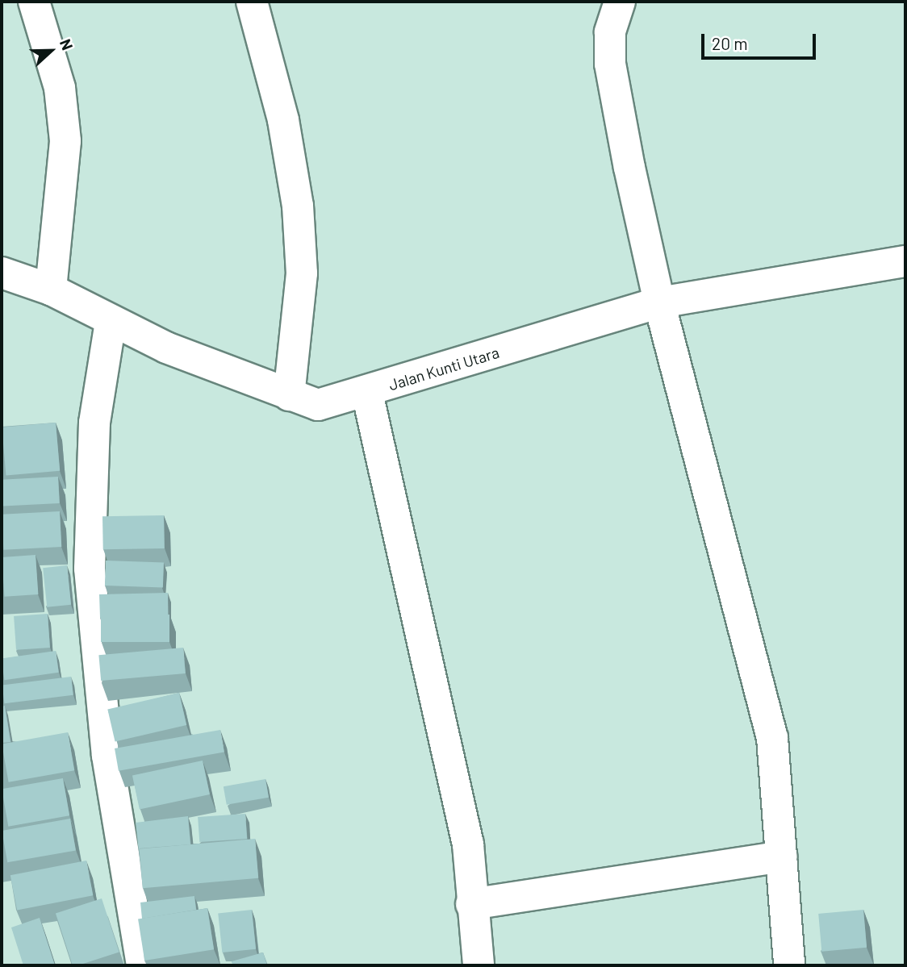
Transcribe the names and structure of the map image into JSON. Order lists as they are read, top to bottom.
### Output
{
  "streets": {
    "street": ["Jalan Kunti Utara"]
  },
  "scale_bar": "20 m",
  "north": "right"
}
